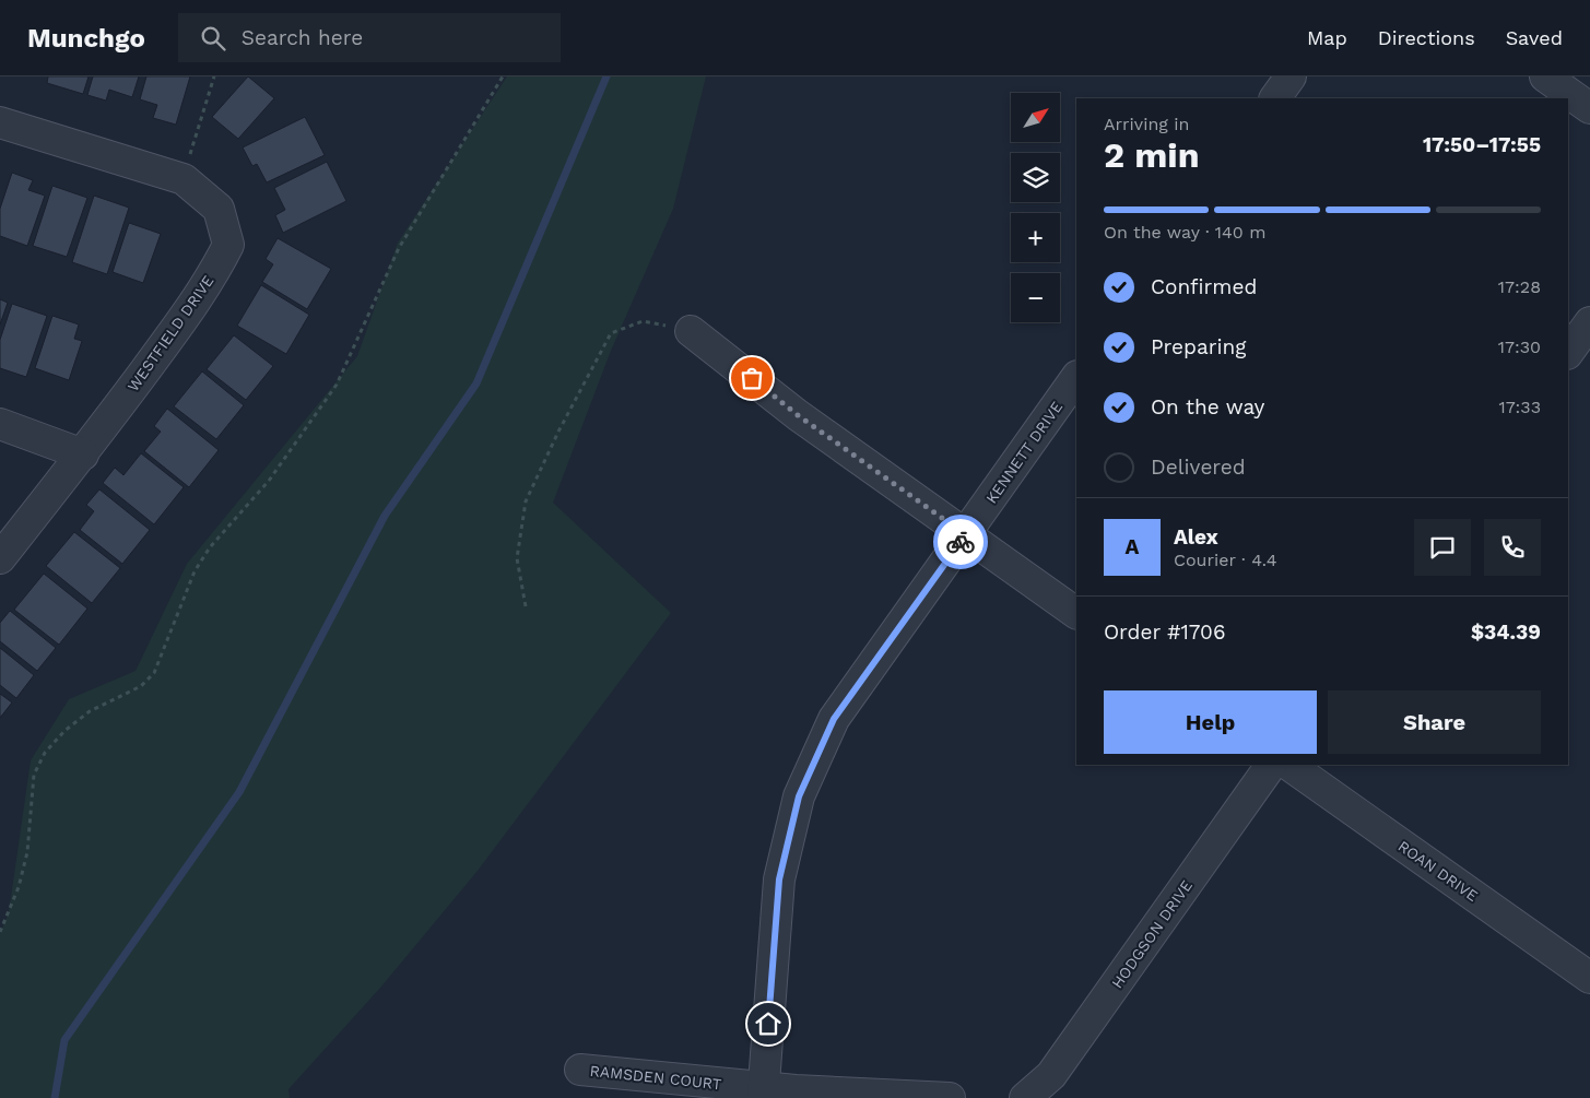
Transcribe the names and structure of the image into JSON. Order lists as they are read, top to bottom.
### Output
{
  "streets": {
    "street": [
      "WESTFIELD DRIVE",
      "KENNETT DRIVE",
      "ROAN DRIVE",
      "HODGSON DRIVE",
      "RAMSDEN COURT"
    ]
  },
  "crossings": [
    ["KENNETT DRIVE", "RAMSDEN COURT"]
  ],
  "north": "top right",
  "page": {
    "header": "Munchgo",
    "search": "Search here",
    "nav": ["Map", "Directions", "Saved"],
    "map_buttons": ["+", "−"],
    "heading": ["2 min", "Arriving in", "17:50–17:55"],
    "panel": [
      "Alex",
      "Courier · 4.4",
      "Order #1706",
      "$34.39"
    ],
    "bar": "On the way · 140 m",
    "list": [
      ["Confirmed", "17:28"],
      ["Preparing", "17:30"],
      ["On the way", "17:33"],
      "Delivered"
    ],
    "round": "A",
    "buttons": ["Help", "Share"]
  }
}
